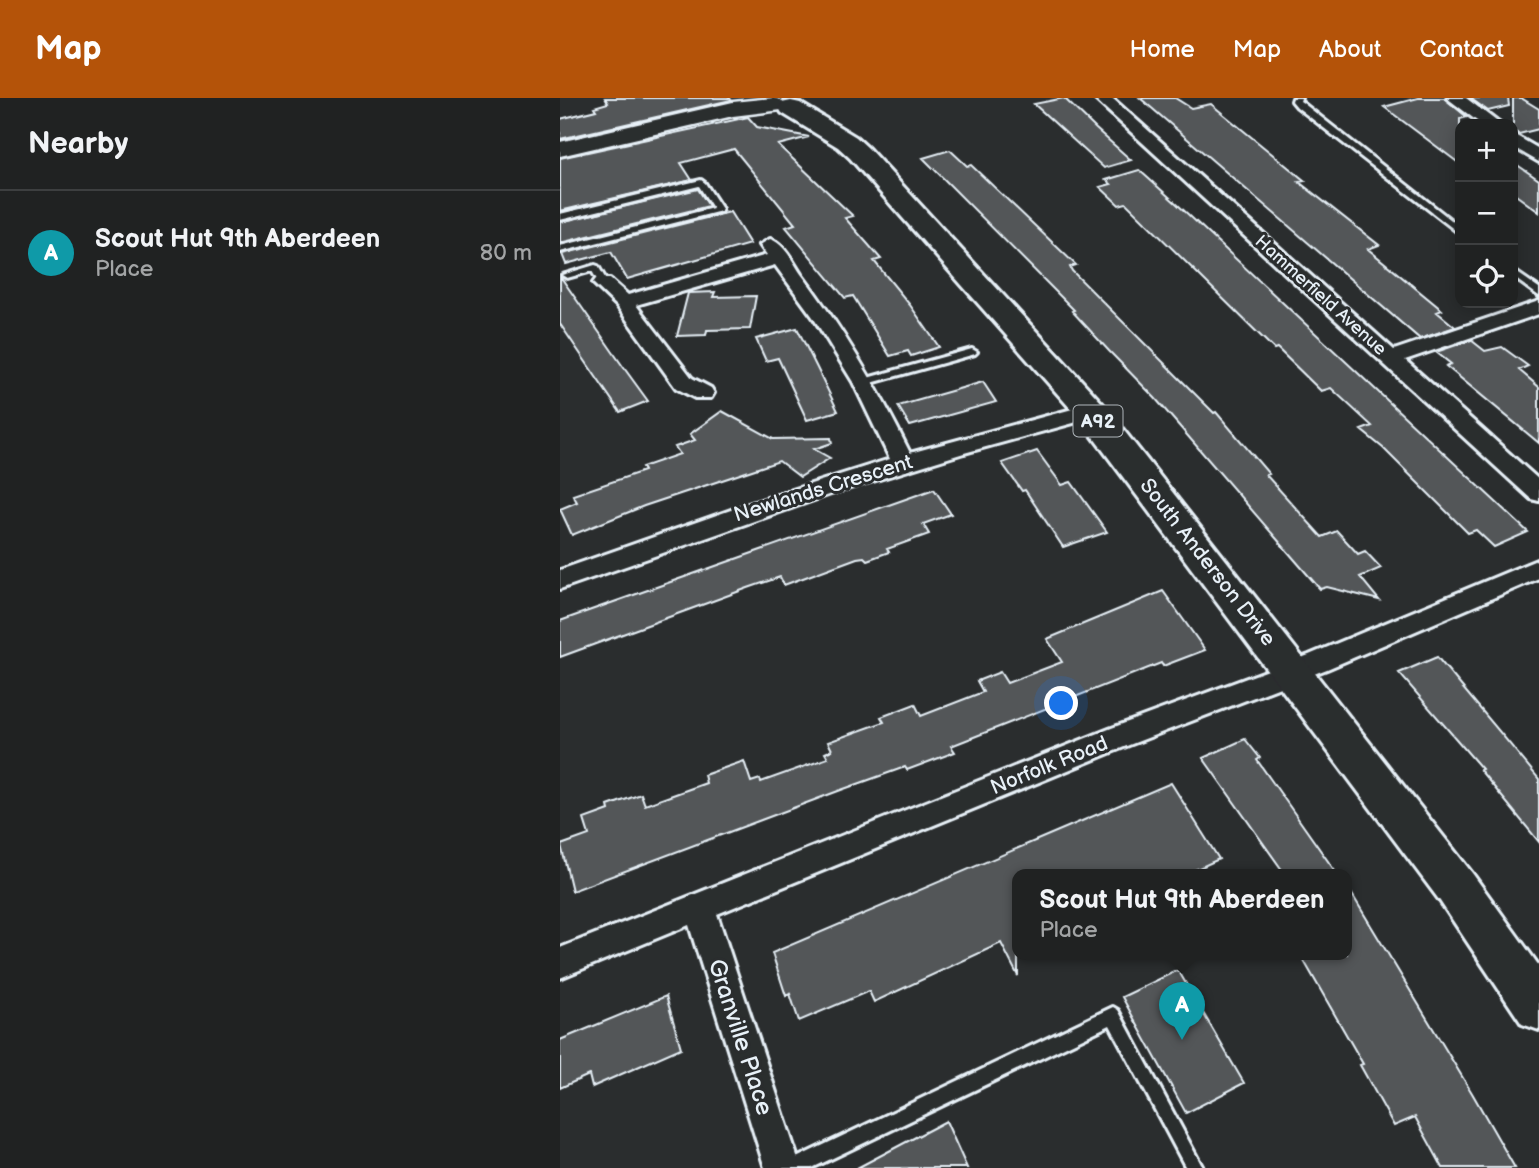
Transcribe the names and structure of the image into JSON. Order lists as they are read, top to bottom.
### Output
{
  "streets": {
    "main road": ["A92", "South Anderson Drive"],
    "street": [
      "Hammerfield Avenue",
      "Newlands Crescent",
      "Norfolk Road",
      "Granville Place"
    ]
  },
  "crossings": [
    ["A92", "South Anderson Drive"],
    ["Newlands Crescent", "South Anderson Drive"],
    ["South Anderson Drive", "Norfolk Road"],
    ["Norfolk Road", "Granville Place"]
  ],
  "page": {
    "header": "Map",
    "nav": [
      "Home",
      "Map",
      "About",
      "Contact"
    ],
    "heading": "Nearby",
    "map_buttons": ["+", "−"],
    "list": [
      {
        "mark": "A",
        "name": "Scout Hut 9th Aberdeen",
        "note": "Place",
        "value": "80 m"
      }
    ],
    "popup": ["Scout Hut 9th Aberdeen", "Place"],
    "pins": "A"
  }
}
